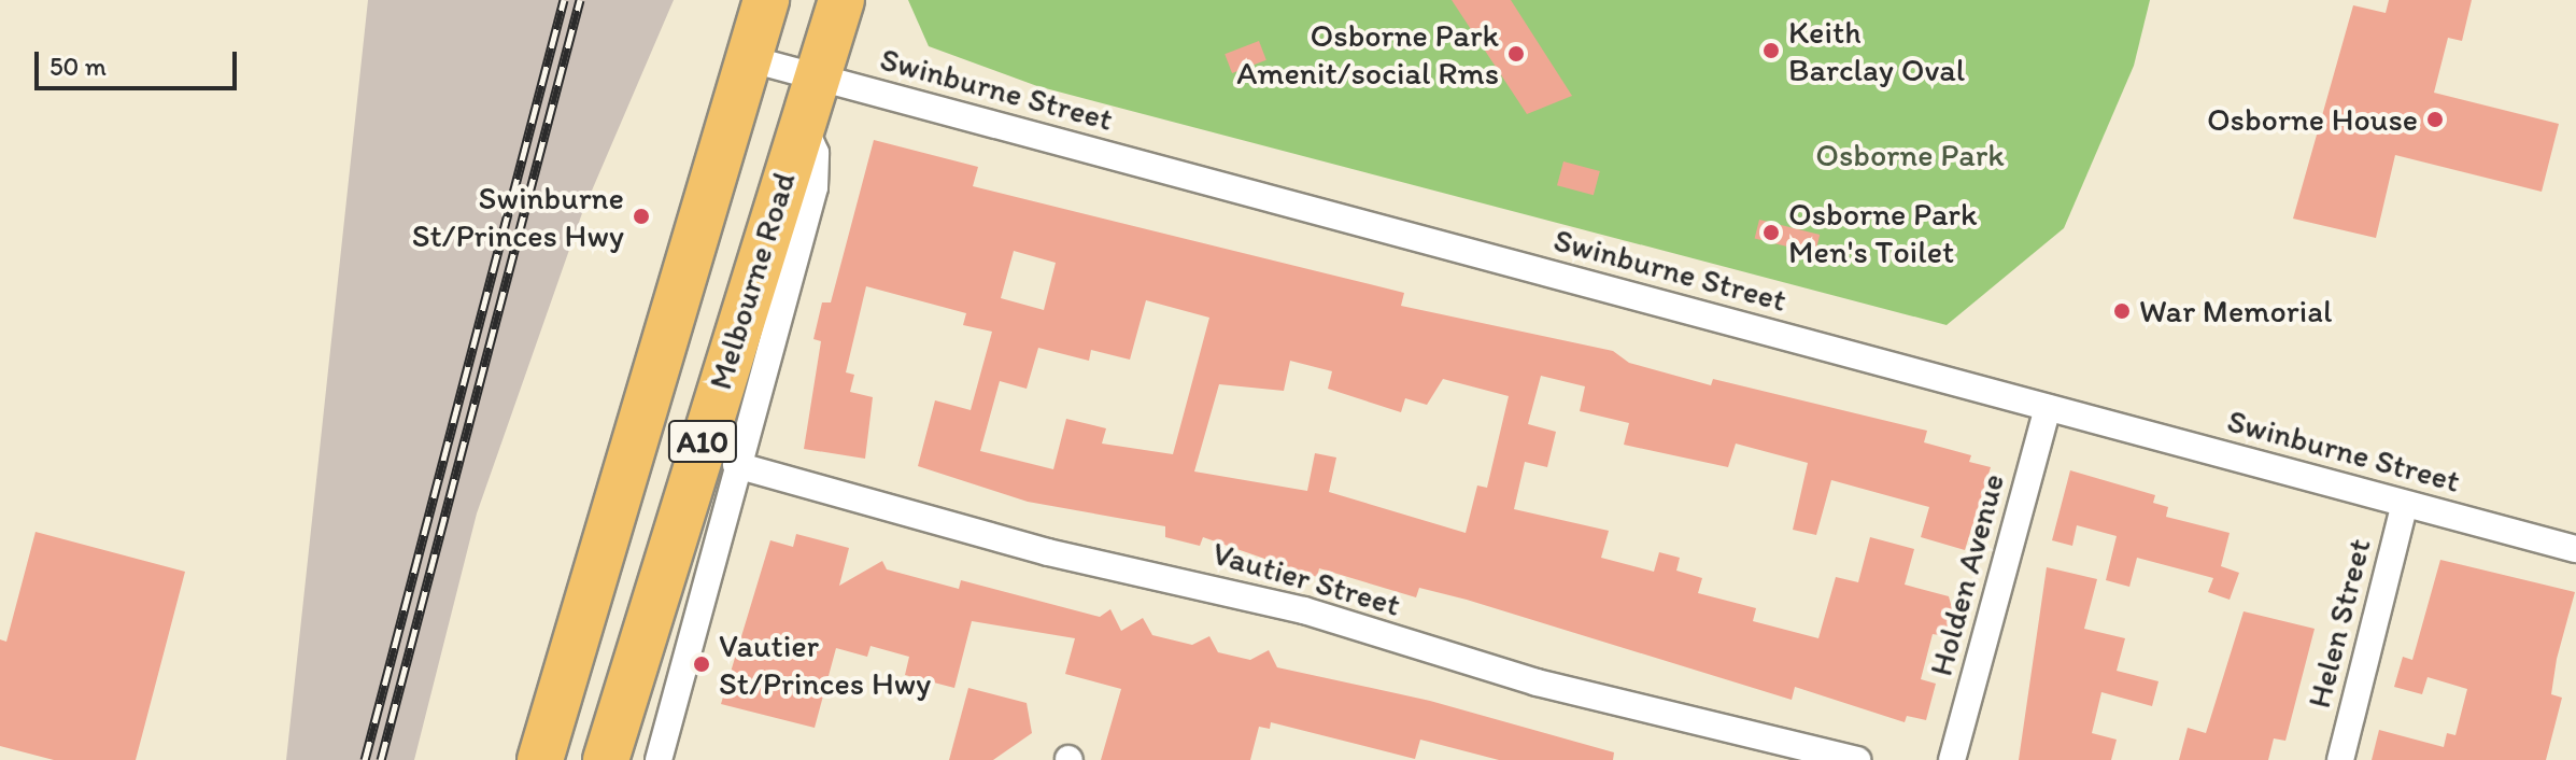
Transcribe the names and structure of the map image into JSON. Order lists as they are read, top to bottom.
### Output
{
  "streets": {
    "highway": ["Melbourne Road", "A10"],
    "street": [
      "Swinburne Street",
      "Holden Avenue",
      "Vautier Street",
      "Helen Street"
    ]
  },
  "crossings": [
    ["Swinburne Street", "Melbourne Road"],
    ["Swinburne Street", "A10"],
    ["Swinburne Street", "Holden Avenue"],
    ["Swinburne Street", "Helen Street"]
  ],
  "parks": ["Osborne Park"],
  "places": [
    "Keith Barclay Oval",
    "Osborne Park Amenit/social Rms",
    "Osborne House",
    "Swinburne St/Princes Hwy",
    "Osborne Park Men's Toilet",
    "War Memorial",
    "Vautier St/Princes Hwy"
  ],
  "scale_bar": "50 m"
}
